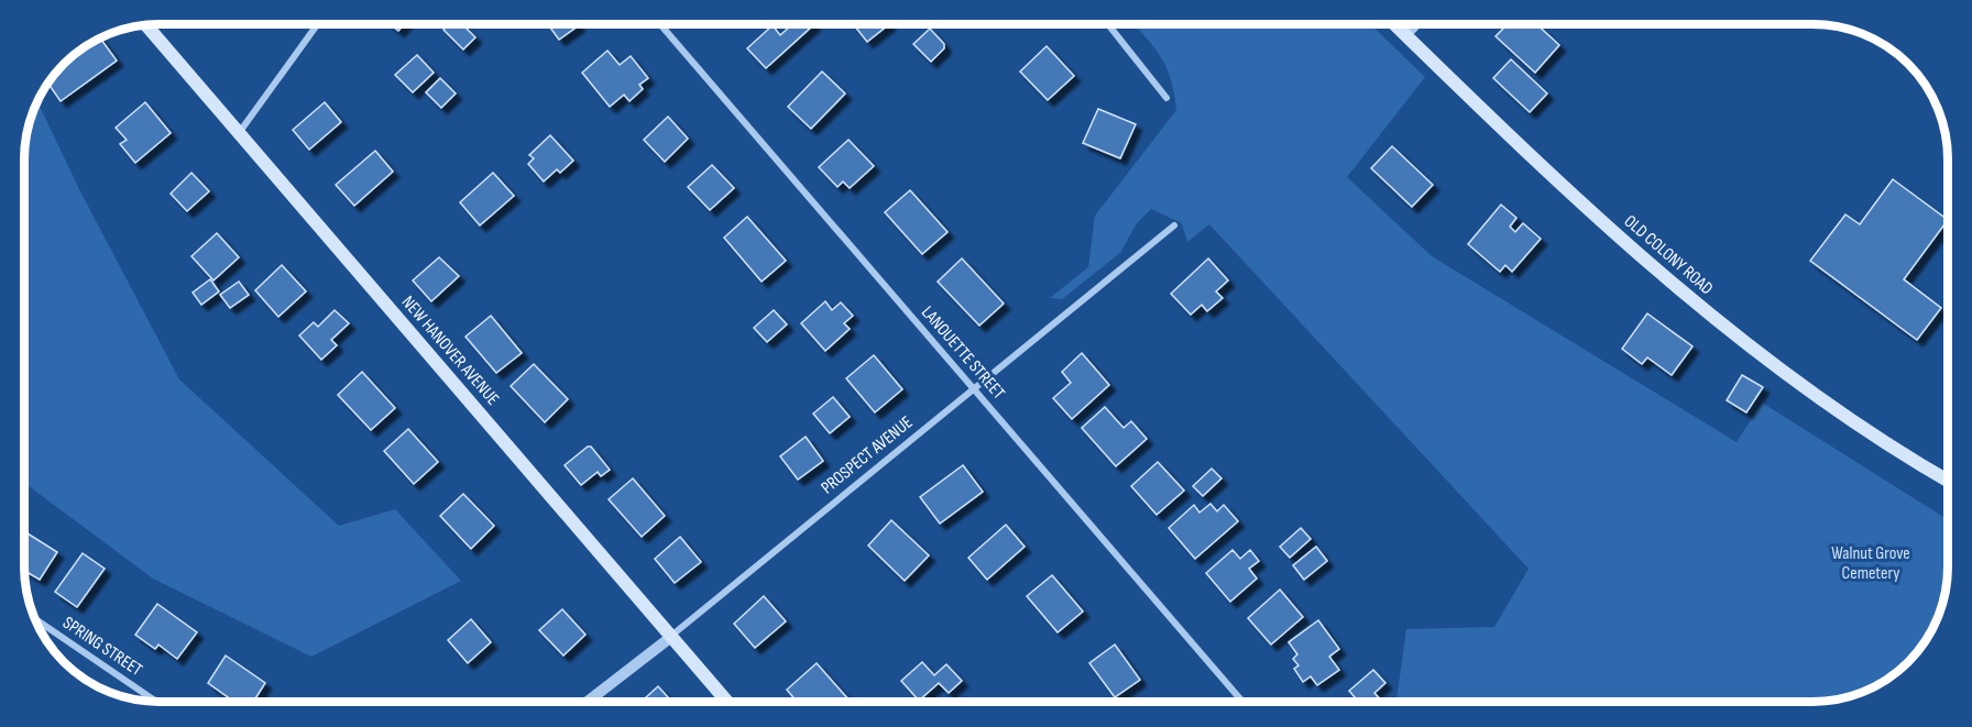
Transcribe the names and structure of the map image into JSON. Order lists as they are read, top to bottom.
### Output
{
  "streets": {
    "main road": ["OLD COLONY ROAD", "NEW HANOVER AVENUE"],
    "street": ["LANOUETTE STREET", "PROSPECT AVENUE", "SPRING STREET"]
  },
  "crossings": [
    ["NEW HANOVER AVENUE", "PROSPECT AVENUE"],
    ["LANOUETTE STREET", "PROSPECT AVENUE"]
  ],
  "parks": ["Walnut Grove Cemetery"]
}
